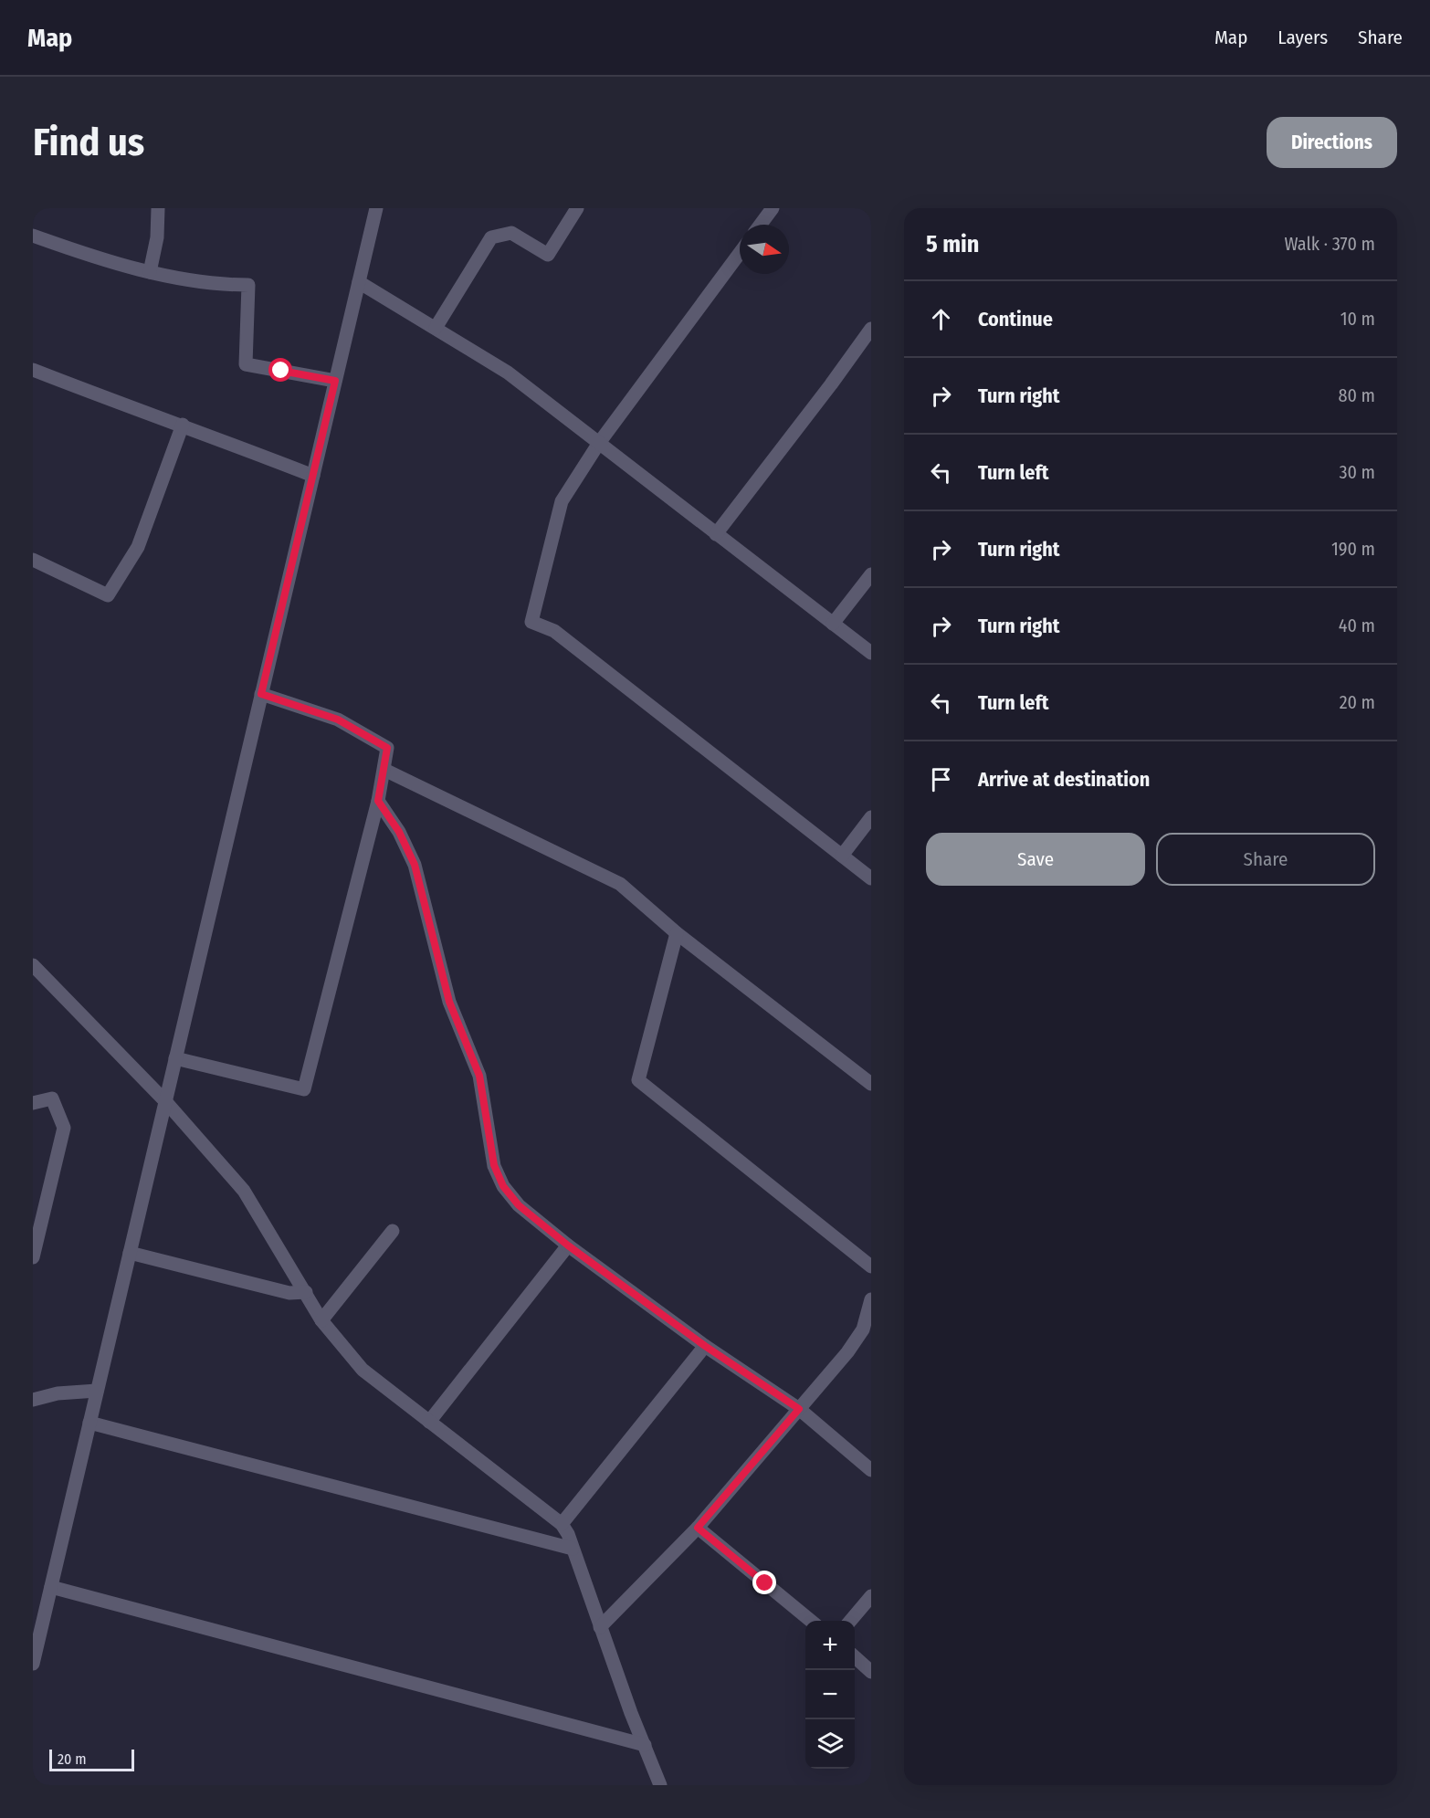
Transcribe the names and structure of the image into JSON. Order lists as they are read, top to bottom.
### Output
{
  "scale_bar": "20 m",
  "north": "right",
  "page": {
    "header": "Map",
    "nav": ["Map", "Layers", "Share"],
    "buttons": [
      "Directions",
      ["Save", "Share"]
    ],
    "title": "Find us",
    "heading": ["5 min", "Walk · 370 m"],
    "list": [
      ["Continue", "10 m"],
      ["Turn right", "80 m"],
      ["Turn left", "30 m"],
      ["Turn right", "190 m"],
      ["Turn right", "40 m"],
      ["Turn left", "20 m"],
      "Arrive at destination"
    ],
    "map_buttons": ["+", "−"],
    "scale": "20 m"
  }
}
